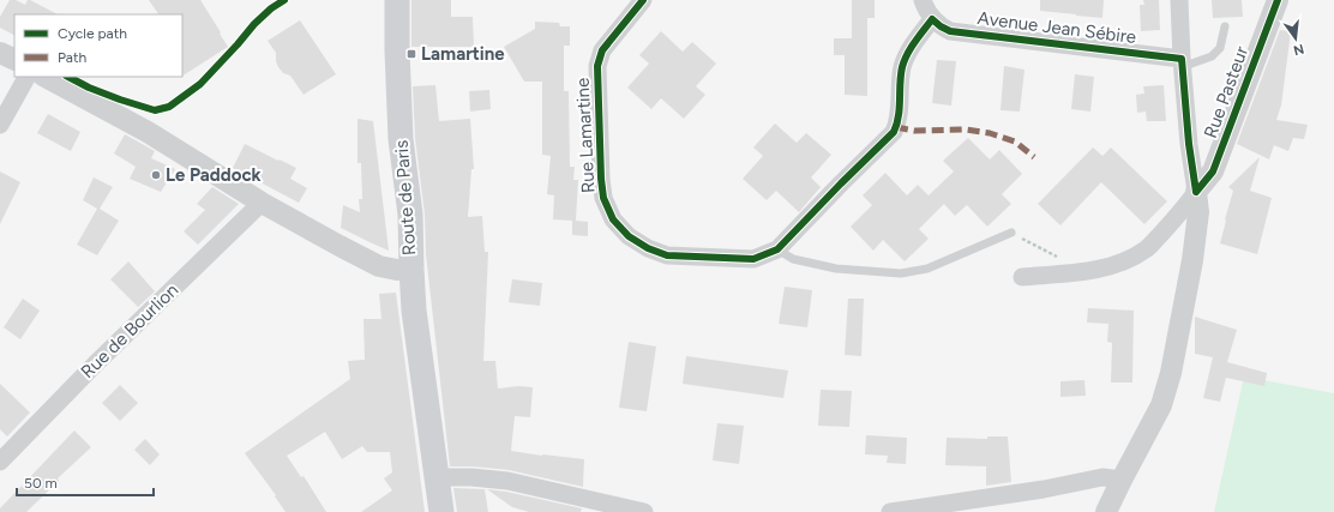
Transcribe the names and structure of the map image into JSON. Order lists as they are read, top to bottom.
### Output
{
  "streets": {
    "main road": ["Route de Paris"],
    "street": [
      "Avenue Jean Sébire",
      "Rue Pasteur",
      "Rue Lamartine",
      "Rue de Bourlion"
    ]
  },
  "places": {
    "transit": ["Lamartine"],
    "other": ["Le Paddock"]
  },
  "legend": ["Cycle path", "Path"],
  "scale_bar": "50 m",
  "north": "bottom"
}
